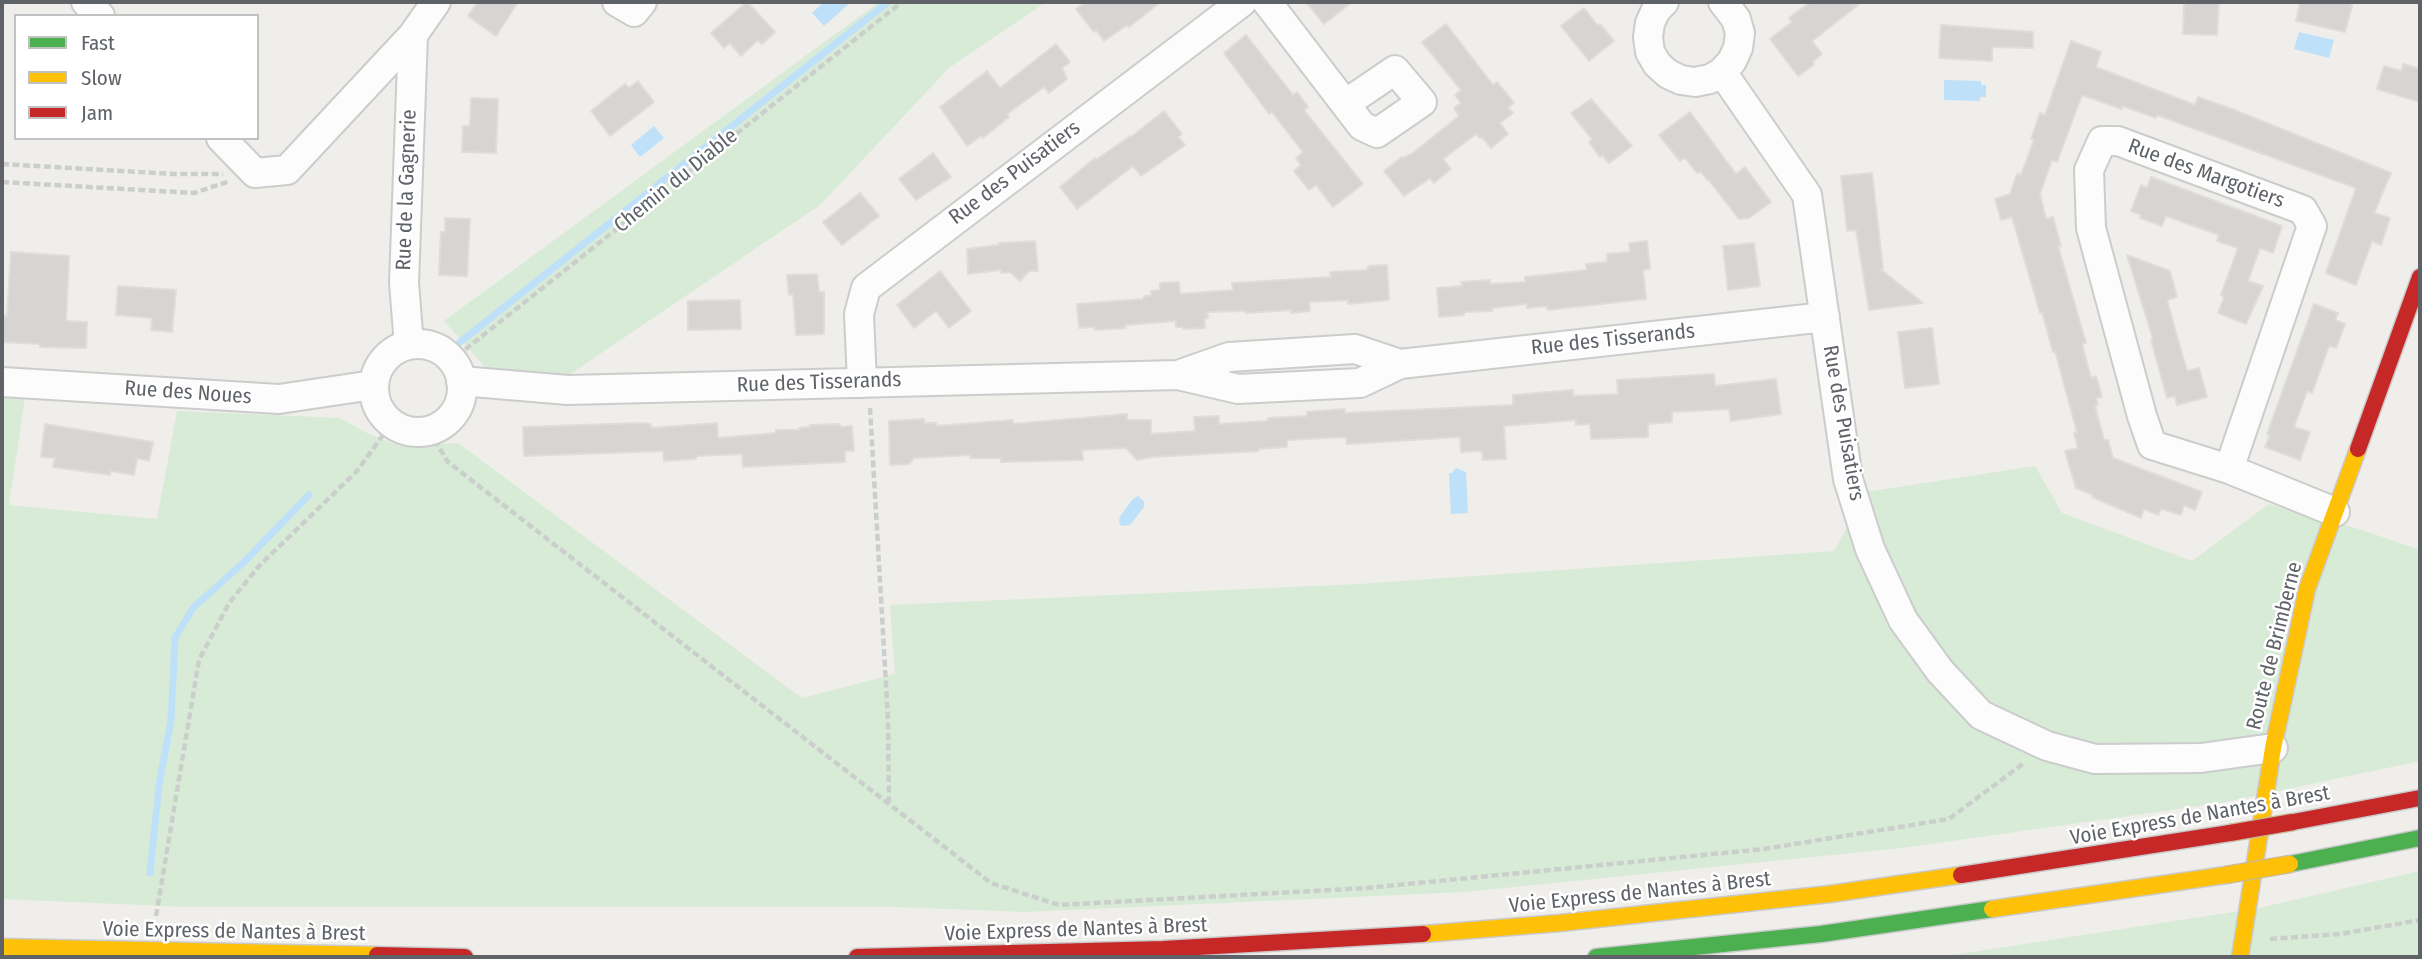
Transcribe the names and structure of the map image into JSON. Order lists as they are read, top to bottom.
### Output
{
  "streets": {
    "main road": ["Route de Brimberne", "Voie Express de Nantes à Brest"],
    "street": [
      "Rue des Puisatiers",
      "Rue des Margotiers",
      "Rue de la Gagnerie",
      "Rue des Tisserands",
      "Rue des Noues"
    ],
    "path": ["Chemin du Diable"]
  },
  "crossings": [
    ["Rue des Puisatiers", "Rue des Tisserands"],
    ["Rue des Puisatiers", "Route de Brimberne"],
    ["Rue des Margotiers", "Route de Brimberne"],
    ["Chemin du Diable", "Rue de la Gagnerie"],
    ["Chemin du Diable", "Rue des Tisserands"],
    ["Chemin du Diable", "Rue des Noues"],
    ["Rue de la Gagnerie", "Rue des Tisserands"],
    ["Rue de la Gagnerie", "Rue des Noues"],
    ["Rue des Tisserands", "Rue des Noues"]
  ],
  "legend": ["Fast", "Slow", "Jam"]
}
